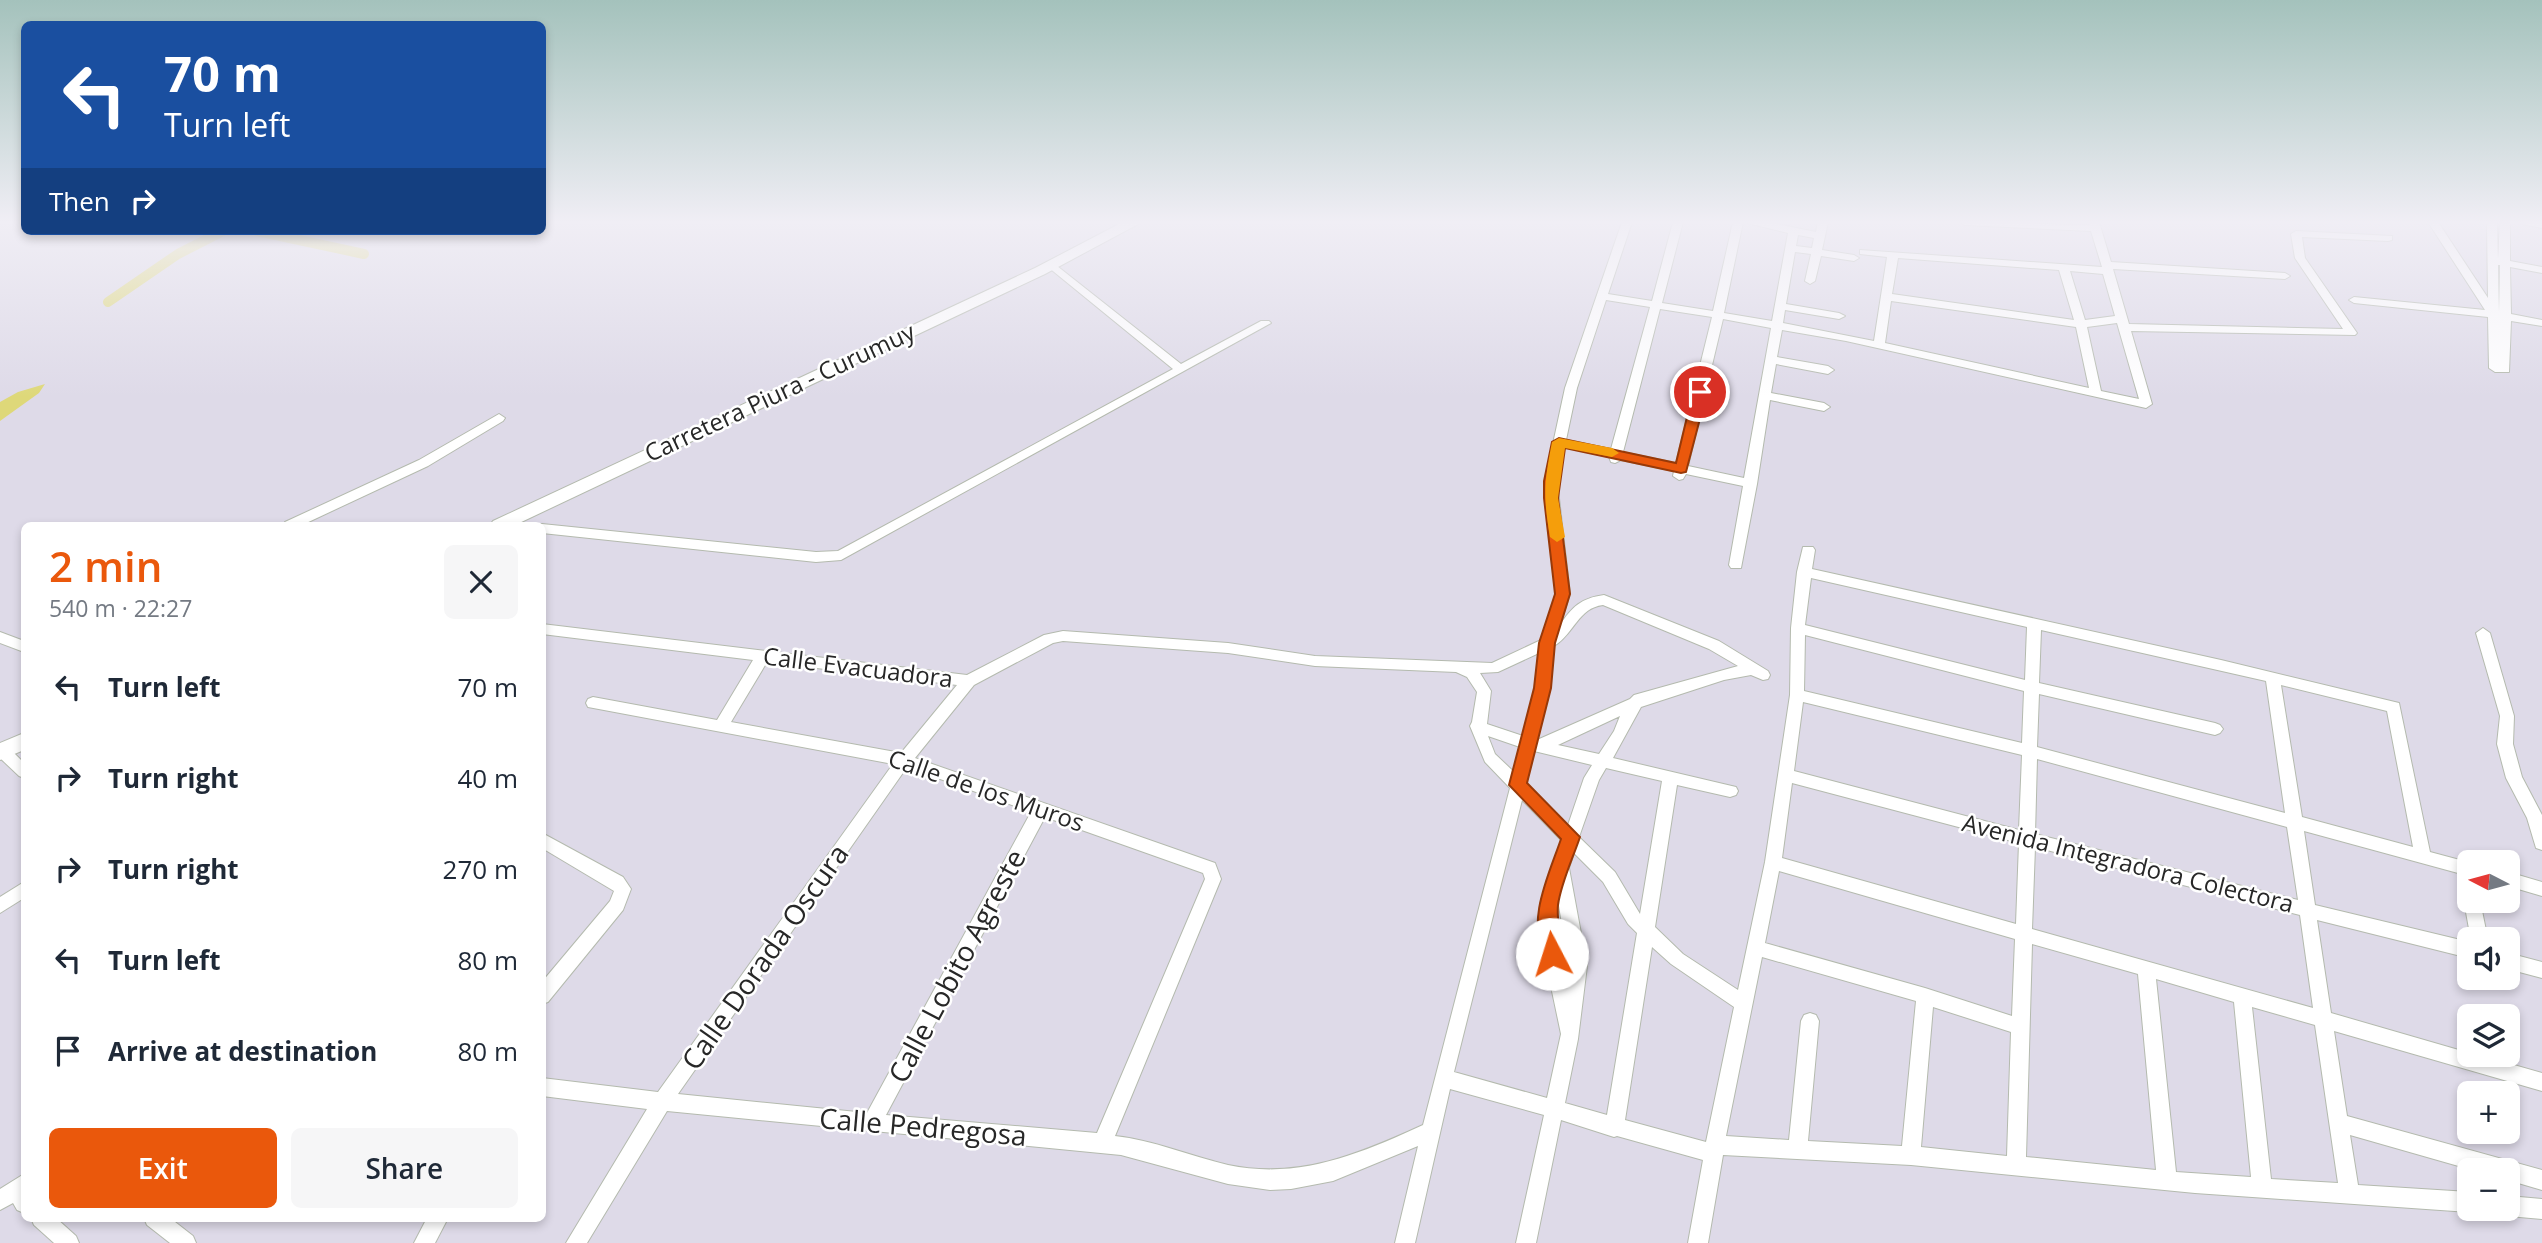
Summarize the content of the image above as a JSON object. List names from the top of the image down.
{
  "streets": {
    "main road": ["Carretera Piura - Curumuy"],
    "street": [
      "Calle Evacuadora",
      "Calle de los Muros",
      "Avenida Integradora Colectora",
      "Calle Dorada Oscura",
      "Calle Lobito Agreste",
      "Calle Pedregosa"
    ]
  },
  "crossings": [
    ["Calle Evacuadora", "Calle Dorada Oscura"],
    ["Calle de los Muros", "Calle Dorada Oscura"],
    ["Calle de los Muros", "Calle Lobito Agreste"],
    ["Calle de los Muros", "Calle Pedregosa"],
    ["Calle Dorada Oscura", "Calle Pedregosa"],
    ["Calle Lobito Agreste", "Calle Pedregosa"]
  ],
  "north": "left",
  "page": {
    "turn": ["70 m", "Turn left"],
    "then": "Then",
    "heading": ["2 min", "540 m · 22:27"],
    "list": [
      {
        "name": "Turn left",
        "value": "70 m"
      },
      {
        "name": "Turn right",
        "value": "40 m"
      },
      {
        "name": "Turn right",
        "value": "270 m"
      },
      {
        "name": "Turn left",
        "value": "80 m"
      },
      {
        "name": "Arrive at destination",
        "value": "80 m"
      }
    ],
    "map_buttons": ["+", "−"],
    "buttons": ["Exit", "Share"]
  }
}
